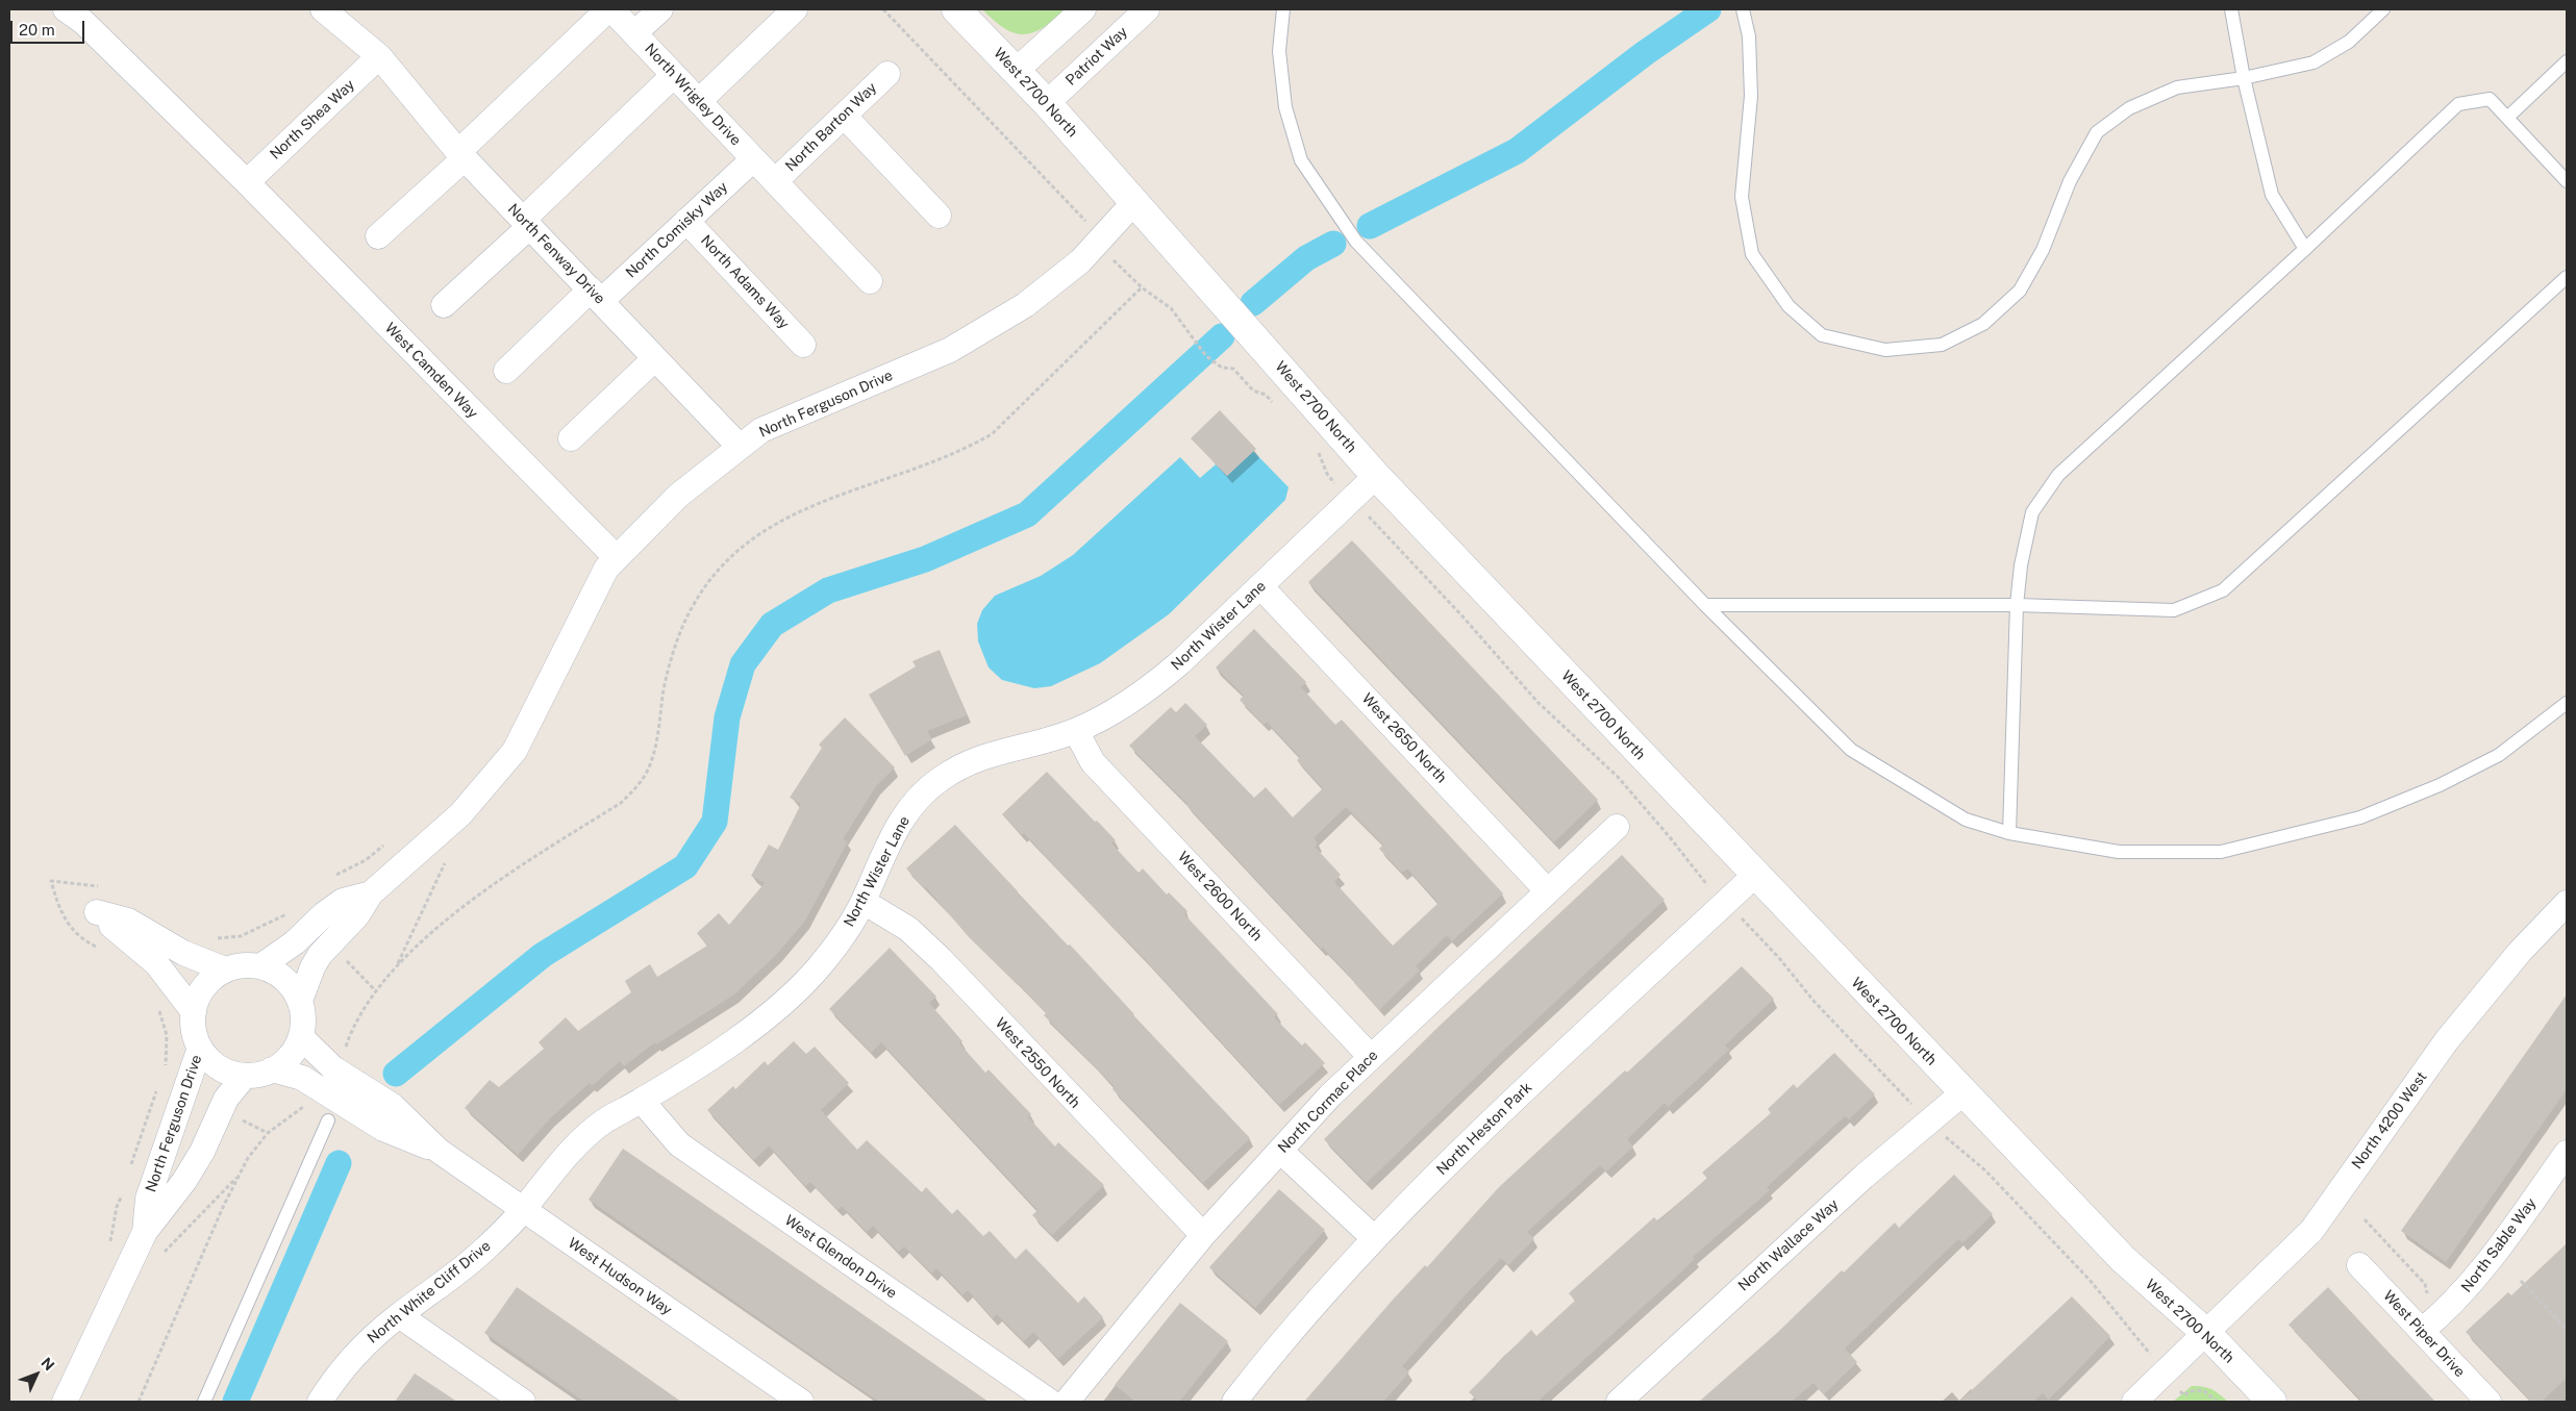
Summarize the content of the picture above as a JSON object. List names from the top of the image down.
{
  "streets": {
    "street": [
      "Patriot Way",
      "West 2700 North",
      "North Wrigley Drive",
      "North Shea Way",
      "North Barton Way",
      "North Comisky Way",
      "North Fenway Drive",
      "North Adams Way",
      "West Camden Way",
      "North Ferguson Drive",
      "North Wister Lane",
      "West 2650 North",
      "West 2600 North",
      "West 2550 North",
      "North Cormac Place",
      "North 4200 West",
      "North Heston Park",
      "North Wallace Way",
      "North Sable Way",
      "West Glendon Drive",
      "West Hudson Way",
      "North White Cliff Drive",
      "West Piper Drive"
    ]
  },
  "crossings": [
    ["Patriot Way", "West 2700 North"],
    ["West 2700 North", "North Ferguson Drive"],
    ["West 2700 North", "North Wister Lane"],
    ["West 2700 North", "North 4200 West"],
    ["West 2700 North", "North Heston Park"],
    ["West 2700 North", "North Wallace Way"],
    ["North Wrigley Drive", "North Barton Way"],
    ["North Wrigley Drive", "North Comisky Way"],
    ["North Shea Way", "North Fenway Drive"],
    ["North Shea Way", "West Camden Way"],
    ["North Comisky Way", "North Fenway Drive"],
    ["North Comisky Way", "North Adams Way"],
    ["North Fenway Drive", "North Ferguson Drive"],
    ["West Camden Way", "North Ferguson Drive"],
    ["North Ferguson Drive", "West Hudson Way"],
    ["North Wister Lane", "West 2650 North"],
    ["North Wister Lane", "West 2600 North"],
    ["North Wister Lane", "West 2550 North"],
    ["North Wister Lane", "West Glendon Drive"],
    ["North Wister Lane", "West Hudson Way"],
    ["North Wister Lane", "North White Cliff Drive"],
    ["West 2650 North", "North Cormac Place"],
    ["West 2600 North", "North Cormac Place"],
    ["West 2550 North", "North Cormac Place"],
    ["North Sable Way", "West Piper Drive"],
    ["West Hudson Way", "North White Cliff Drive"]
  ],
  "scale_bar": "20 m",
  "north": "top right"
}
